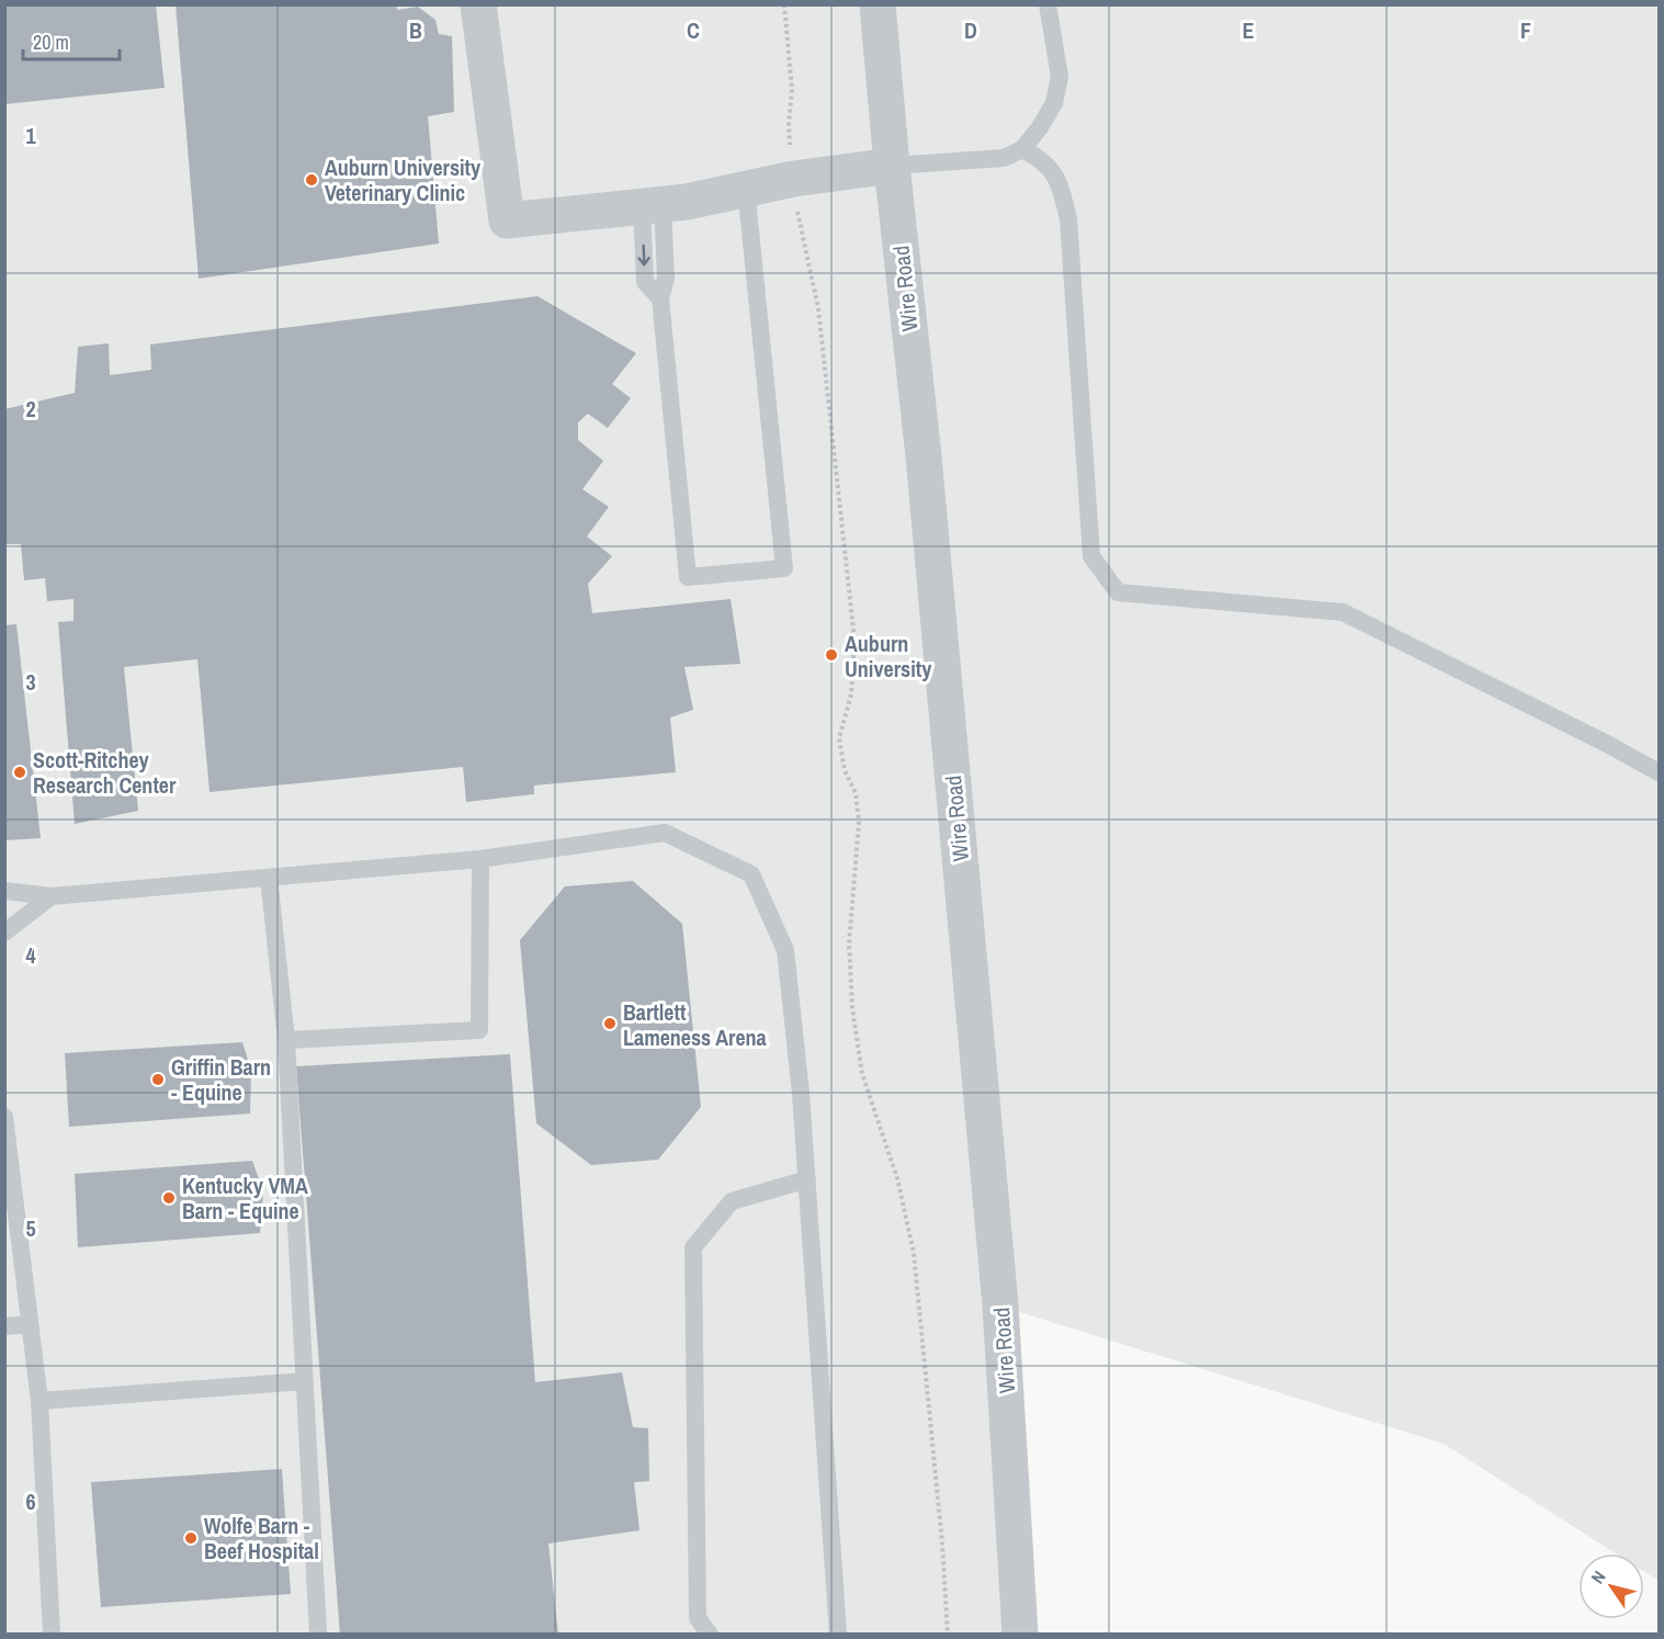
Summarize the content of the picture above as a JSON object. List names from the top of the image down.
{
  "streets": {
    "street": ["Wire Road"]
  },
  "places": [
    "Auburn University Veterinary Clinic",
    "Auburn University",
    "Scott-Ritchey Research Center",
    "Bartlett Lameness Arena",
    "Griffin Barn - Equine",
    "Kentucky VMA Barn - Equine",
    "Wolfe Barn - Beef Hospital"
  ],
  "scale_bar": "20 m",
  "north": "top left",
  "grid": {
    "columns": [
      "B",
      "C",
      "D",
      "E",
      "F"
    ],
    "rows": [
      "1",
      "2",
      "3",
      "4",
      "5",
      "6"
    ]
  }
}
